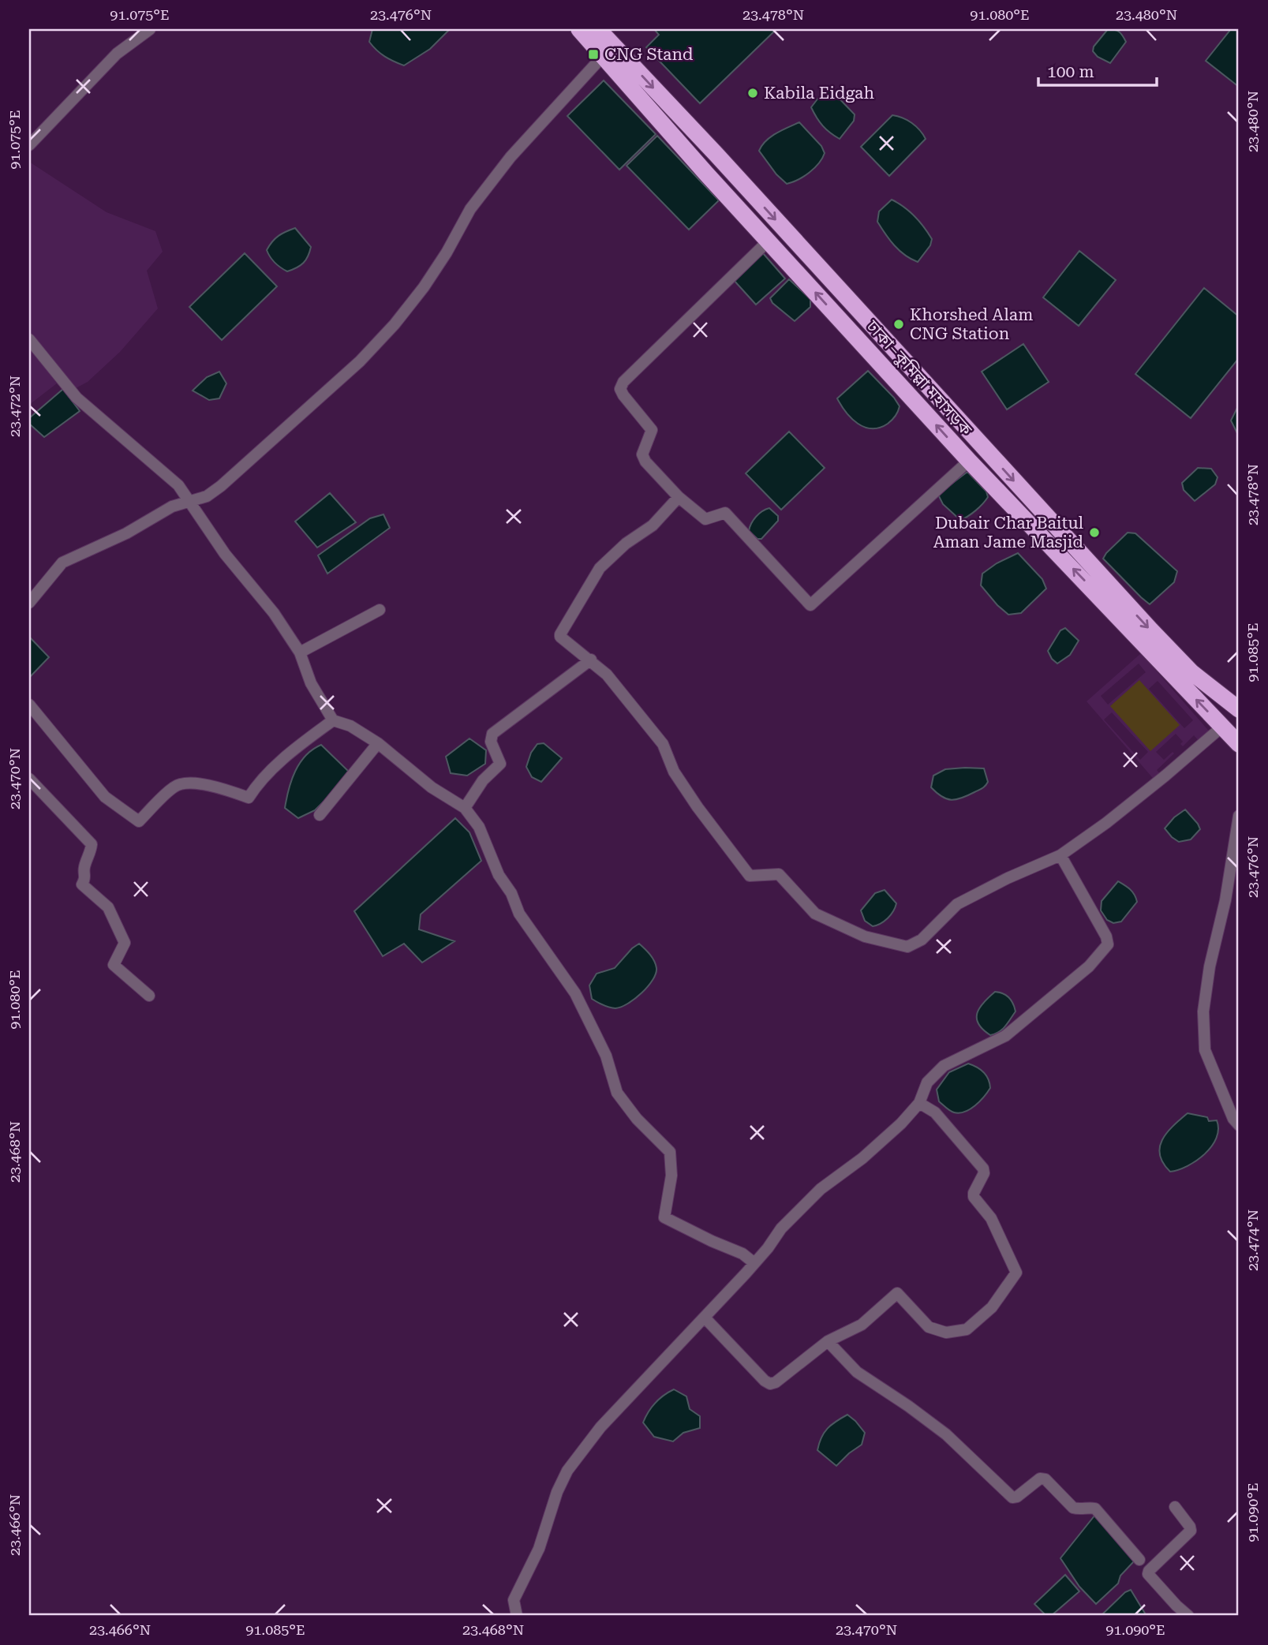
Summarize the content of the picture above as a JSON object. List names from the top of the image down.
{
  "streets": {
    "highway": ["ঢাকা–কুমিল্লা মহাসড়ক"]
  },
  "places": {
    "transit": ["CNG Stand"],
    "other": ["Kabila Eidgah", "Khorshed Alam CNG Station", "Dubair Char Baitul Aman Jame Masjid"]
  },
  "scale_bar": "100 m",
  "coordinates": [
    "91.075°E",
    "23.476°N",
    "23.478°N",
    "91.080°E",
    "23.480°N",
    "23.472°N",
    "91.085°E",
    "23.470°N",
    "23.468°N",
    "23.474°N",
    "91.090°E",
    "23.466°N"
  ]
}
